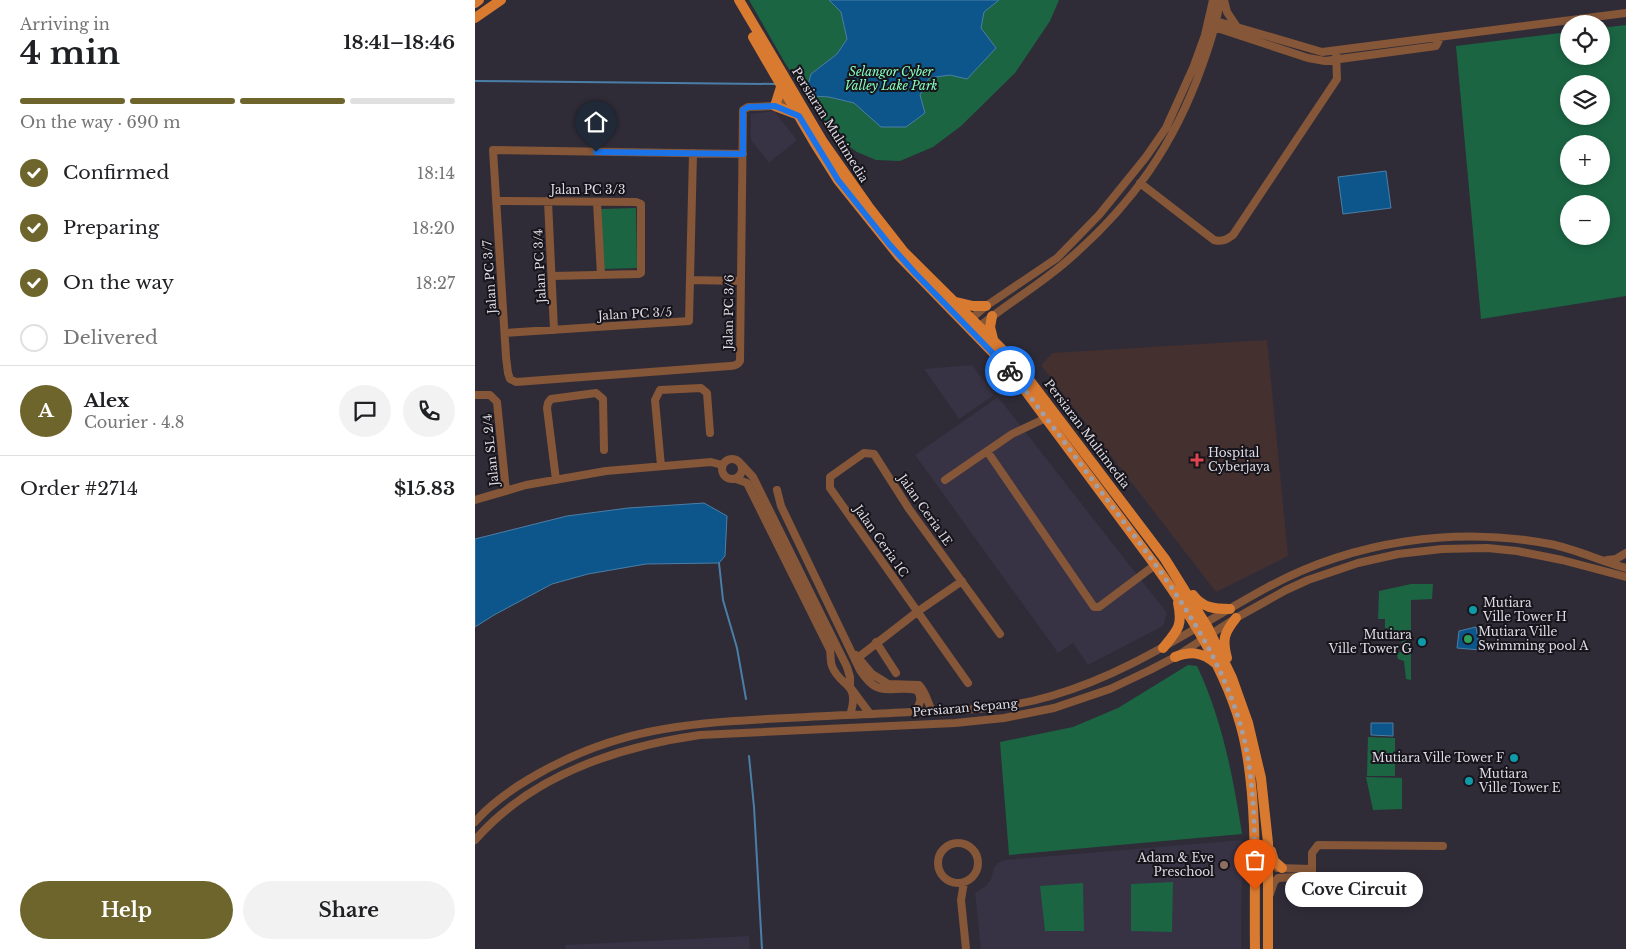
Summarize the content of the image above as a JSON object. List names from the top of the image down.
{
  "streets": {
    "main road": ["Persiaran Multimedia"],
    "street": [
      "Jalan PC 3/3",
      "Jalan PC 3/4",
      "Jalan PC 3/7",
      "Jalan PC 3/6",
      "Jalan PC 3/5",
      "Jalan SL 2/4",
      "Jalan Ceria 1E",
      "Jalan Ceria 1C",
      "Persiaran Sepang"
    ]
  },
  "crossings": [
    ["Persiaran Multimedia", "Jalan PC 3/6"],
    ["Persiaran Multimedia", "Persiaran Sepang"],
    ["Jalan PC 3/3", "Jalan PC 3/4"],
    ["Jalan PC 3/3", "Jalan PC 3/7"],
    ["Jalan PC 3/4", "Jalan PC 3/5"],
    ["Jalan PC 3/7", "Jalan PC 3/6"],
    ["Jalan PC 3/7", "Jalan PC 3/5"],
    ["Jalan Ceria 1E", "Jalan Ceria 1C"]
  ],
  "parks": ["Selangor Cyber Valley Lake Park"],
  "places": {
    "health": ["Hospital Cyberjaya"],
    "other": [
      "Mutiara Ville Tower H",
      "Mutiara Ville Swimming pool A",
      "Mutiara Ville Tower G",
      "Mutiara Ville Tower F",
      "Mutiara Ville Tower E",
      "Adam & Eve Preschool",
      "Cove Circuit"
    ]
  },
  "page": {
    "heading": ["4 min", "Arriving in", "18:41–18:46"],
    "panel": [
      "Alex",
      "Courier · 4.8",
      "Order #2714",
      "$15.83"
    ],
    "map_buttons": ["+", "−"],
    "bar": "On the way · 690 m",
    "list": [
      ["Confirmed", "18:14"],
      ["Preparing", "18:20"],
      ["On the way", "18:27"],
      "Delivered"
    ],
    "round": "A",
    "buttons": ["Help", "Share"],
    "bubble": "Cove Circuit"
  }
}
